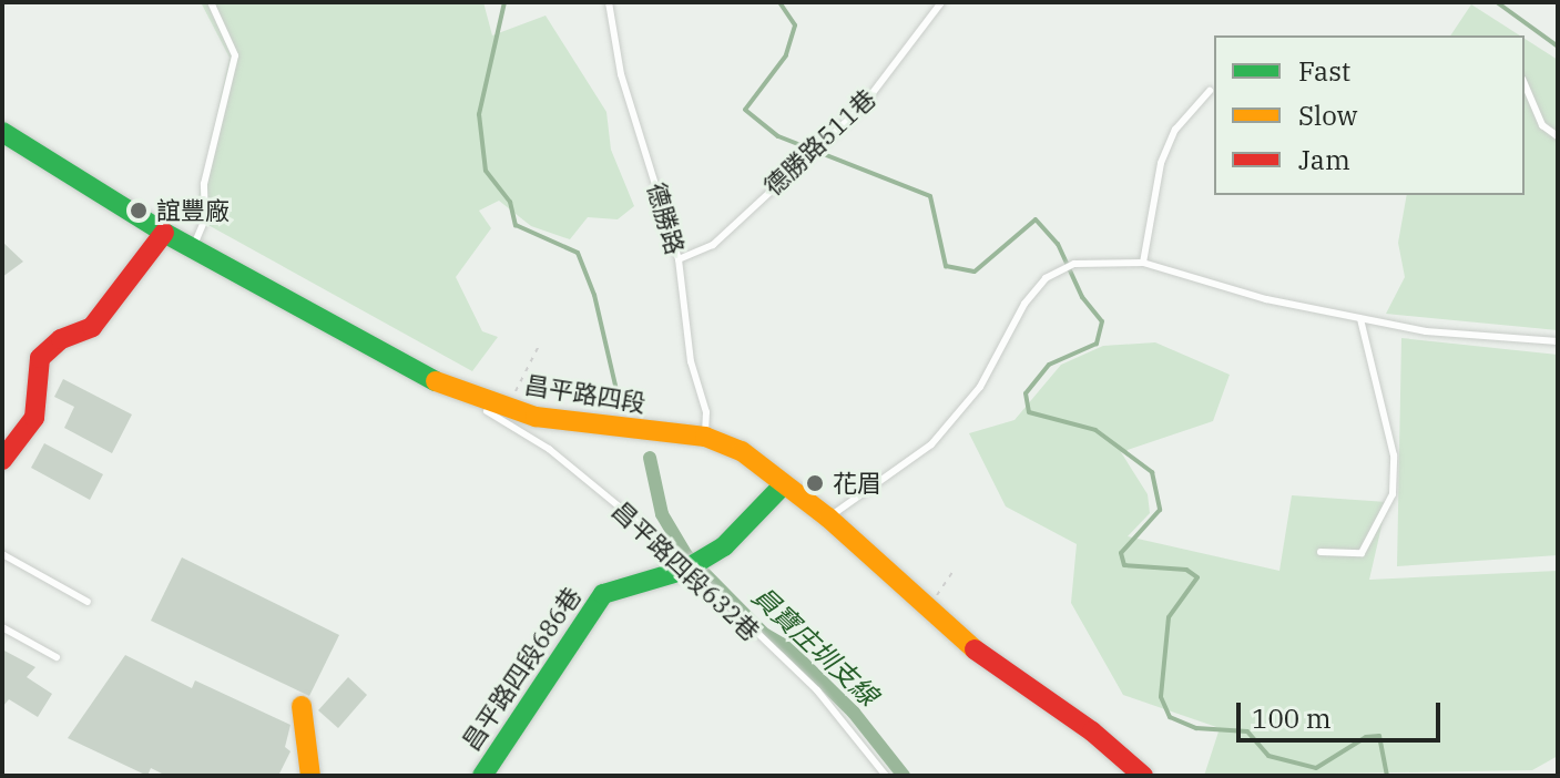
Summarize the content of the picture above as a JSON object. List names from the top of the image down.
{
  "streets": {
    "street": ["昌平路四段", "昌平路四段686巷"],
    "lane": ["德勝路511巷", "德勝路", "昌平路四段632巷"]
  },
  "crossings": [
    ["德勝路511巷", "德勝路"],
    ["德勝路", "昌平路四段"],
    ["昌平路四段", "昌平路四段632巷"],
    ["昌平路四段", "昌平路四段686巷"],
    ["昌平路四段632巷", "昌平路四段686巷"]
  ],
  "water": ["員寶庄圳支線"],
  "places": ["誼豐廠", "花眉"],
  "legend": ["Fast", "Slow", "Jam"],
  "scale_bar": "100 m"
}
